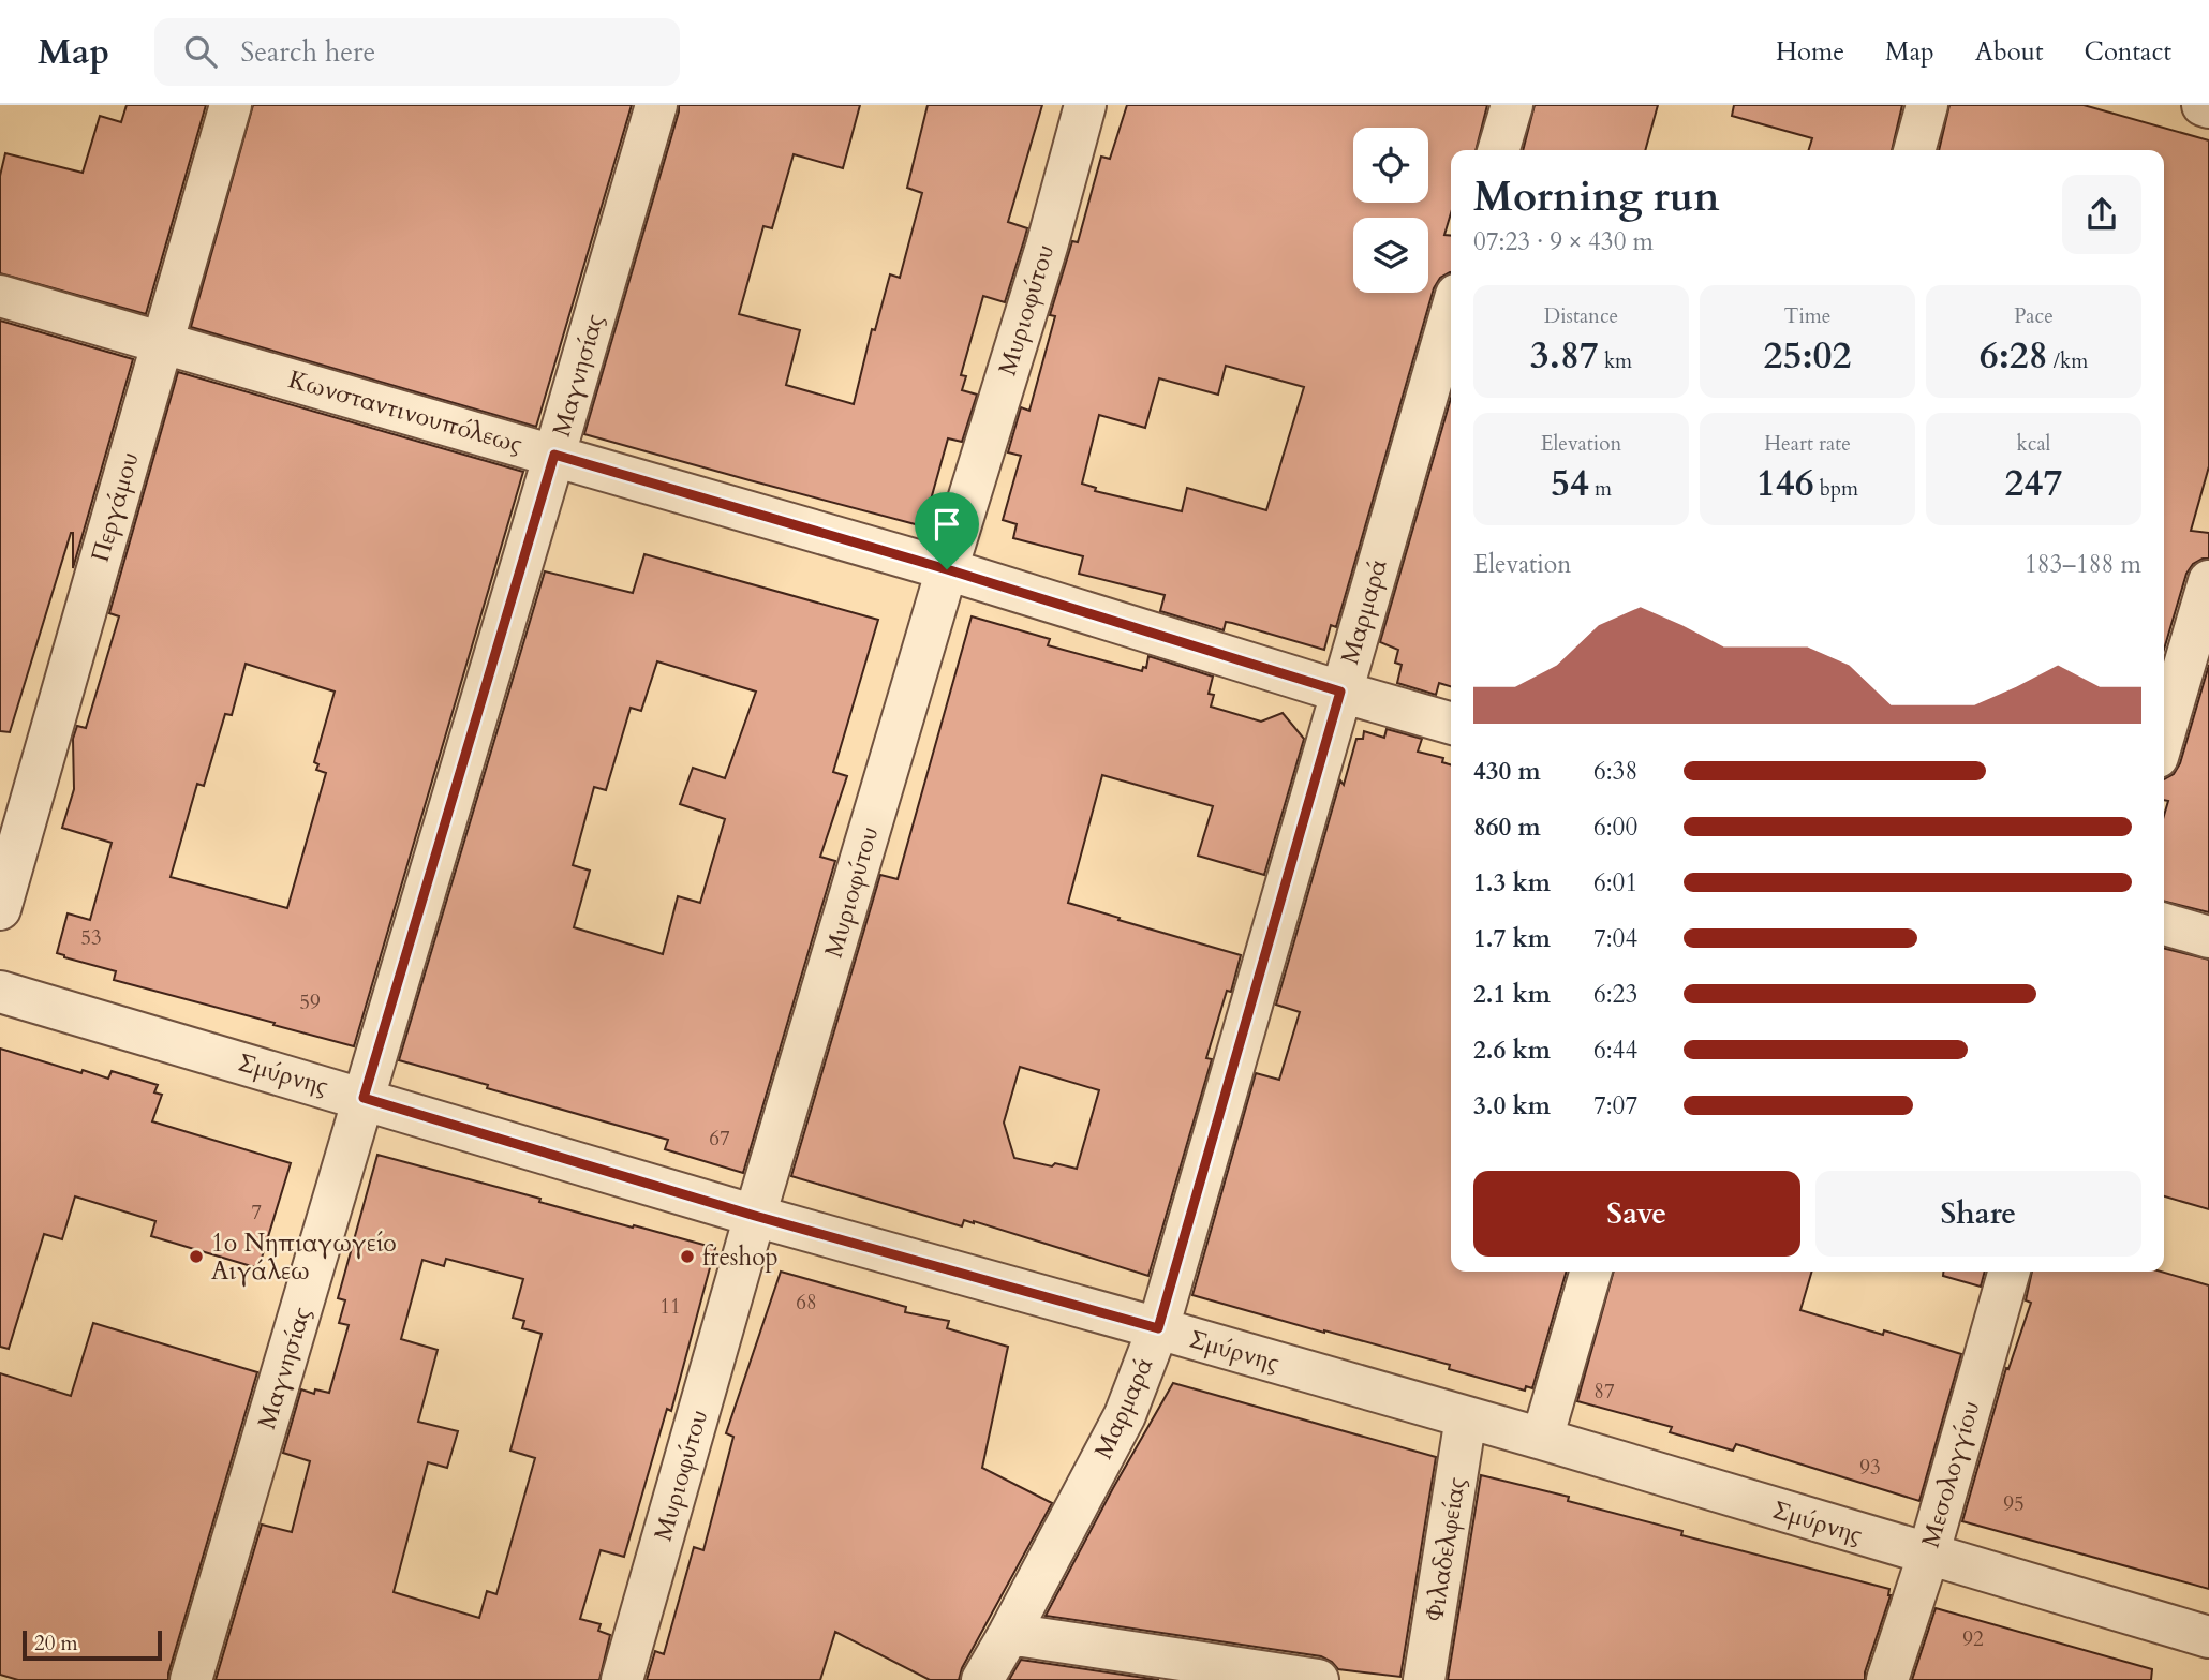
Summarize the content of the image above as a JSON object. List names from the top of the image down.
{
  "streets": {
    "street": [
      "Μυριοφύτου",
      "Μαγνησίας",
      "Κωνσταντινουπόλεως",
      "Περγάμου",
      "Μαρμαρά",
      "Σμύρνης",
      "Μεσολογγίου",
      "Φιλαδελφείας"
    ]
  },
  "crossings": [
    ["Μυριοφύτου", "Κωνσταντινουπόλεως"],
    ["Μυριοφύτου", "Σμύρνης"],
    ["Μαγνησίας", "Κωνσταντινουπόλεως"],
    ["Μαγνησίας", "Σμύρνης"],
    ["Κωνσταντινουπόλεως", "Περγάμου"],
    ["Κωνσταντινουπόλεως", "Μαρμαρά"],
    ["Μαρμαρά", "Σμύρνης"],
    ["Σμύρνης", "Μεσολογγίου"],
    ["Σμύρνης", "Φιλαδελφείας"]
  ],
  "places": ["1ο Νηπιαγωγείο Αιγάλεω", "freshop"],
  "house_numbers": [
    "53",
    "59",
    "67",
    "7",
    "68",
    "11",
    "87",
    "93",
    "95",
    "92"
  ],
  "scale_bar": "20 m",
  "page": {
    "header": "Map",
    "search": "Search here",
    "nav": [
      "Home",
      "Map",
      "About",
      "Contact"
    ],
    "heading": ["Morning run", "07:23 · 9 × 430 m"],
    "stats": [
      ["Distance", "3.87 km"],
      ["Time", "25:02"],
      ["Pace", "6:28 /km"],
      ["Elevation", "54 m"],
      ["Heart rate", "146 bpm"],
      ["kcal", "247"]
    ],
    "chart": ["Elevation", "183–188 m"],
    "list": [
      {
        "name": "430 m",
        "note": "6:38"
      },
      {
        "name": "860 m",
        "note": "6:00"
      },
      {
        "name": "1.3 km",
        "note": "6:01"
      },
      {
        "name": "1.7 km",
        "note": "7:04"
      },
      {
        "name": "2.1 km",
        "note": "6:23"
      },
      {
        "name": "2.6 km",
        "note": "6:44"
      },
      {
        "name": "3.0 km",
        "note": "7:07"
      }
    ],
    "buttons": ["Save", "Share"],
    "scale": "20 m"
  }
}
